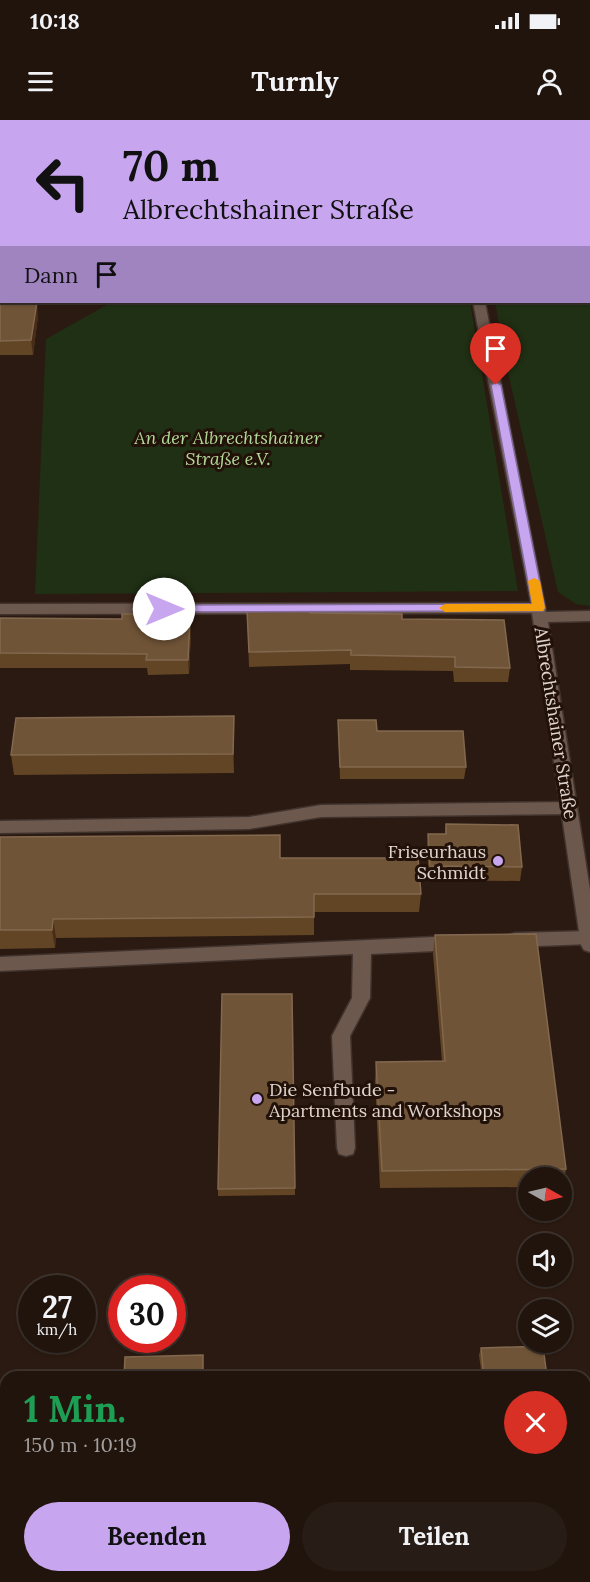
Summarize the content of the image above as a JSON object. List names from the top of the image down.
{
  "streets": {
    "street": ["Albrechtshainer Straße"]
  },
  "parks": ["An der Albrechtshainer Straße e.V."],
  "places": ["Friseurhaus Schmidt", "Die Senfbude - Apartments and Workshops"],
  "north": "right",
  "page": {
    "status": "10:18",
    "header": "Turnly",
    "turn": ["70 m", "Albrechtshainer Straße"],
    "then": "Dann",
    "speed": "27 km/h",
    "limit": "30",
    "heading": ["1 Min.", "150 m · 10:19"],
    "buttons": ["Beenden", "Teilen"]
  }
}
